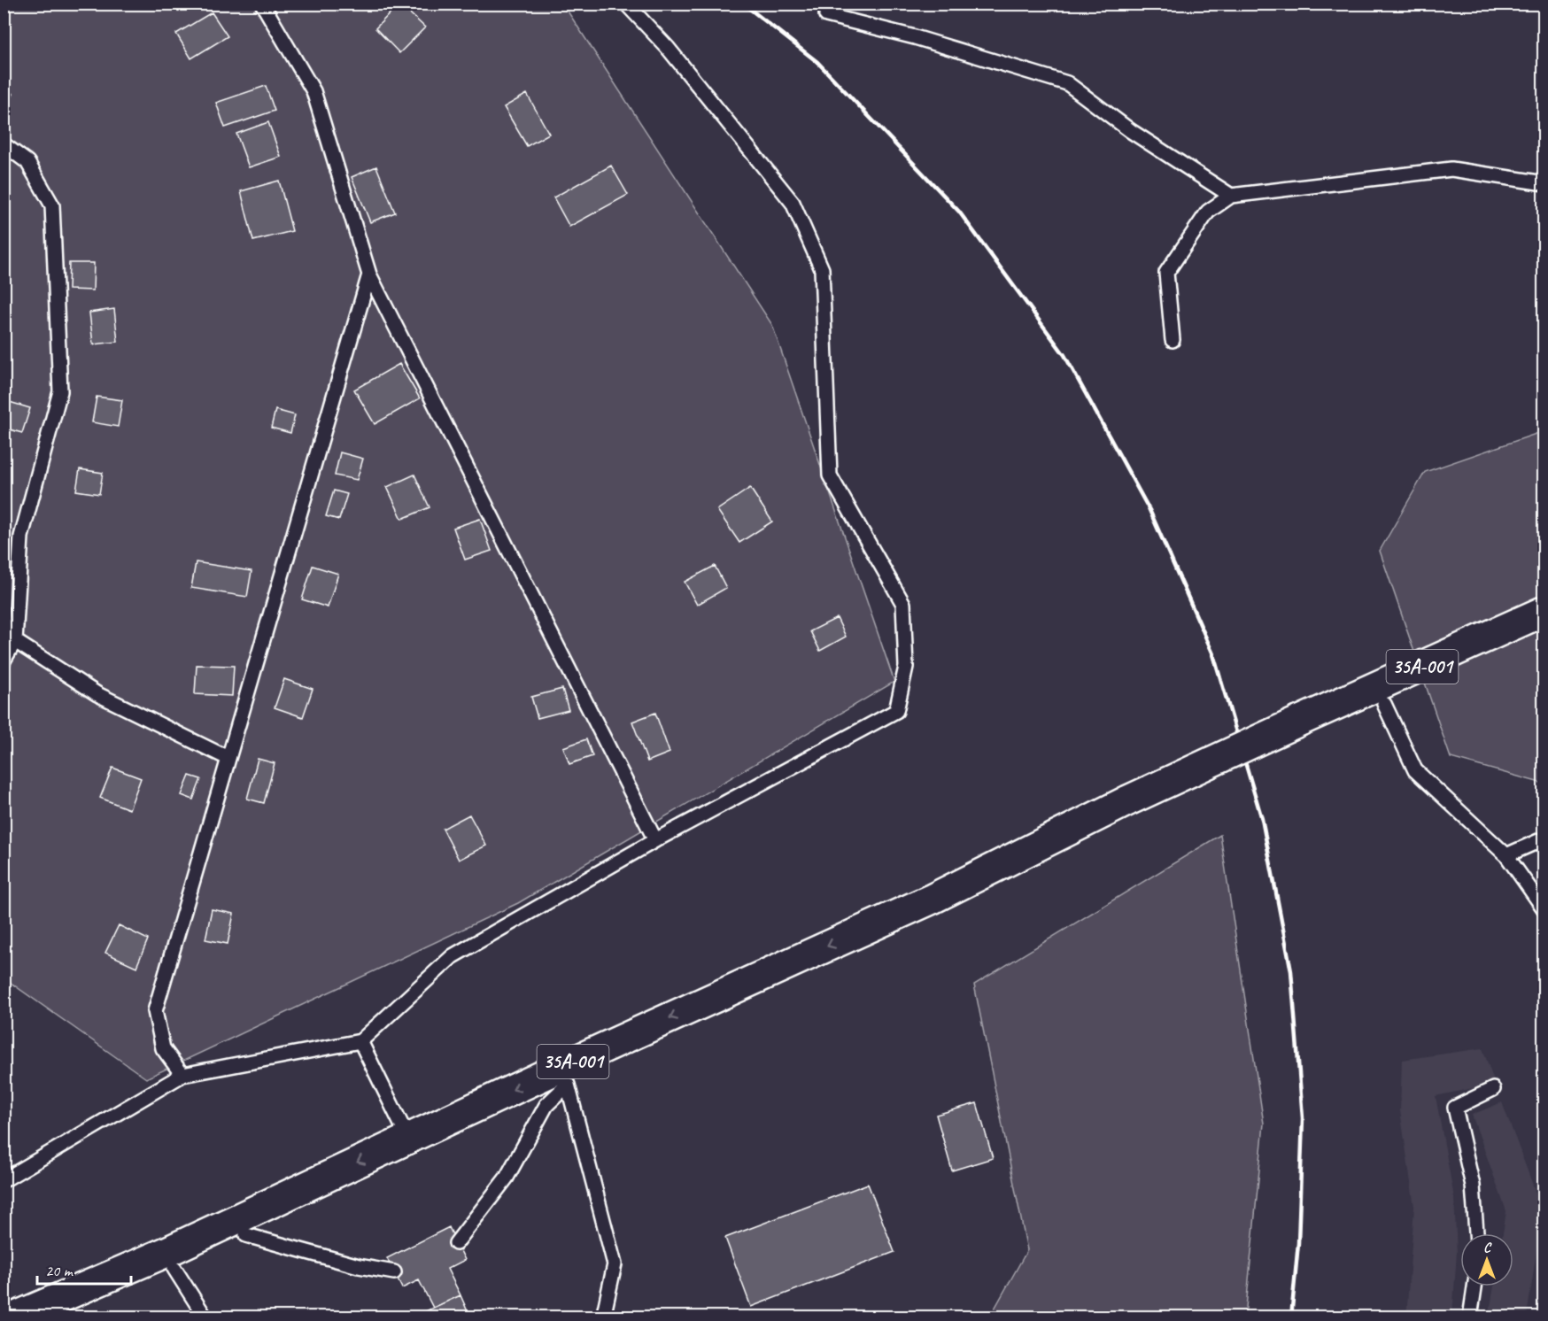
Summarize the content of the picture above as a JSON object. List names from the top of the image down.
{
  "streets": {
    "main road": ["35А-001"]
  },
  "scale_bar": "20 m",
  "north": "top"
}
